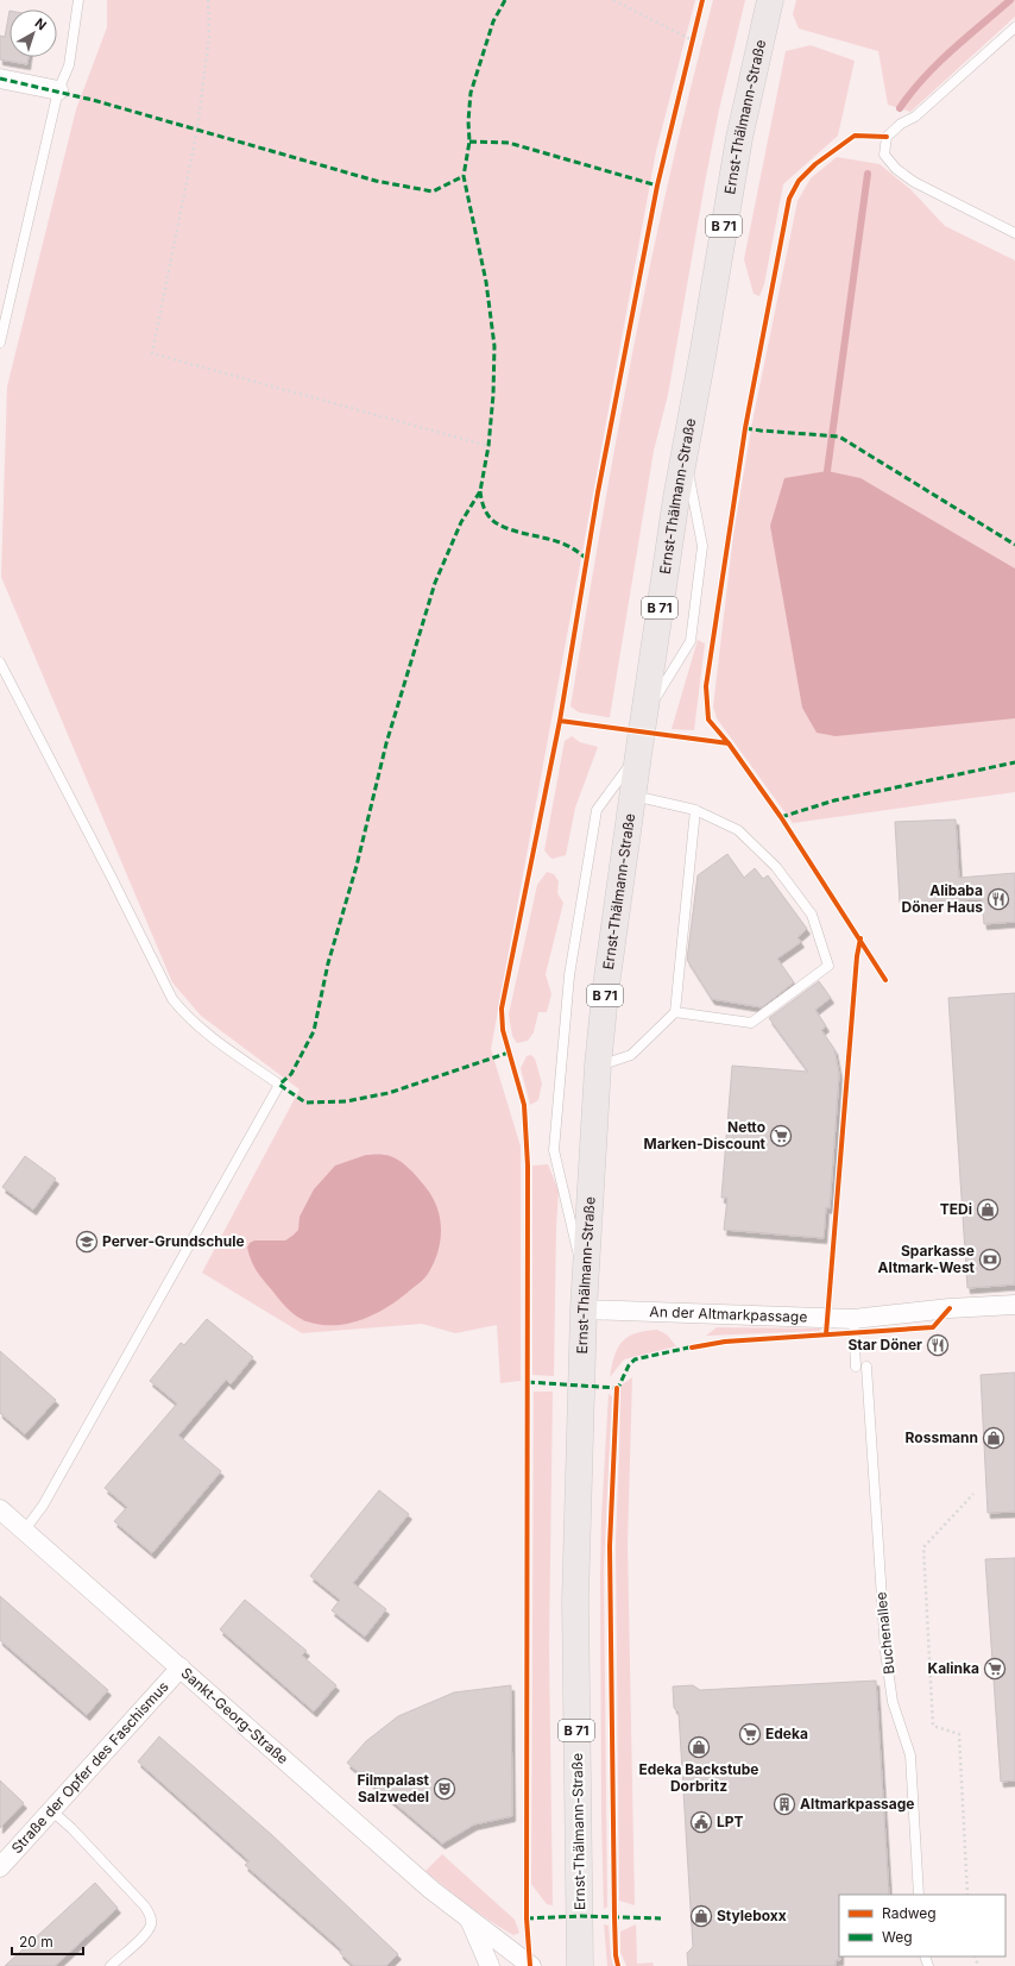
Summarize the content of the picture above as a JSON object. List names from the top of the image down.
{
  "streets": {
    "main road": ["Ernst-Thälmann-Straße", "B 71"],
    "street": ["An der Altmarkpassage", "Sankt-Georg-Straße", "Straße der Opfer des Faschismus"],
    "lane": ["Buchenallee"]
  },
  "crossings": [
    ["Ernst-Thälmann-Straße", "An der Altmarkpassage"],
    ["Sankt-Georg-Straße", "Straße der Opfer des Faschismus"]
  ],
  "places": {
    "restaurant": ["Alibaba Döner Haus", "Star Döner"],
    "supermarket": ["Netto Marken-Discount", "Kalinka", "Edeka"],
    "shop": [
      "TEDi",
      "Rossmann",
      "Edeka Backstube Dorbritz",
      "Styleboxx"
    ],
    "school or university": ["Perver-Grundschule"],
    "bank": ["Sparkasse Altmark-West"],
    "theatre": ["Filmpalast Salzwedel"],
    "building": ["Altmarkpassage"],
    "public building": ["LPT"]
  },
  "legend": ["Radweg", "Weg"],
  "scale_bar": "20 m",
  "north": "top right"
}
